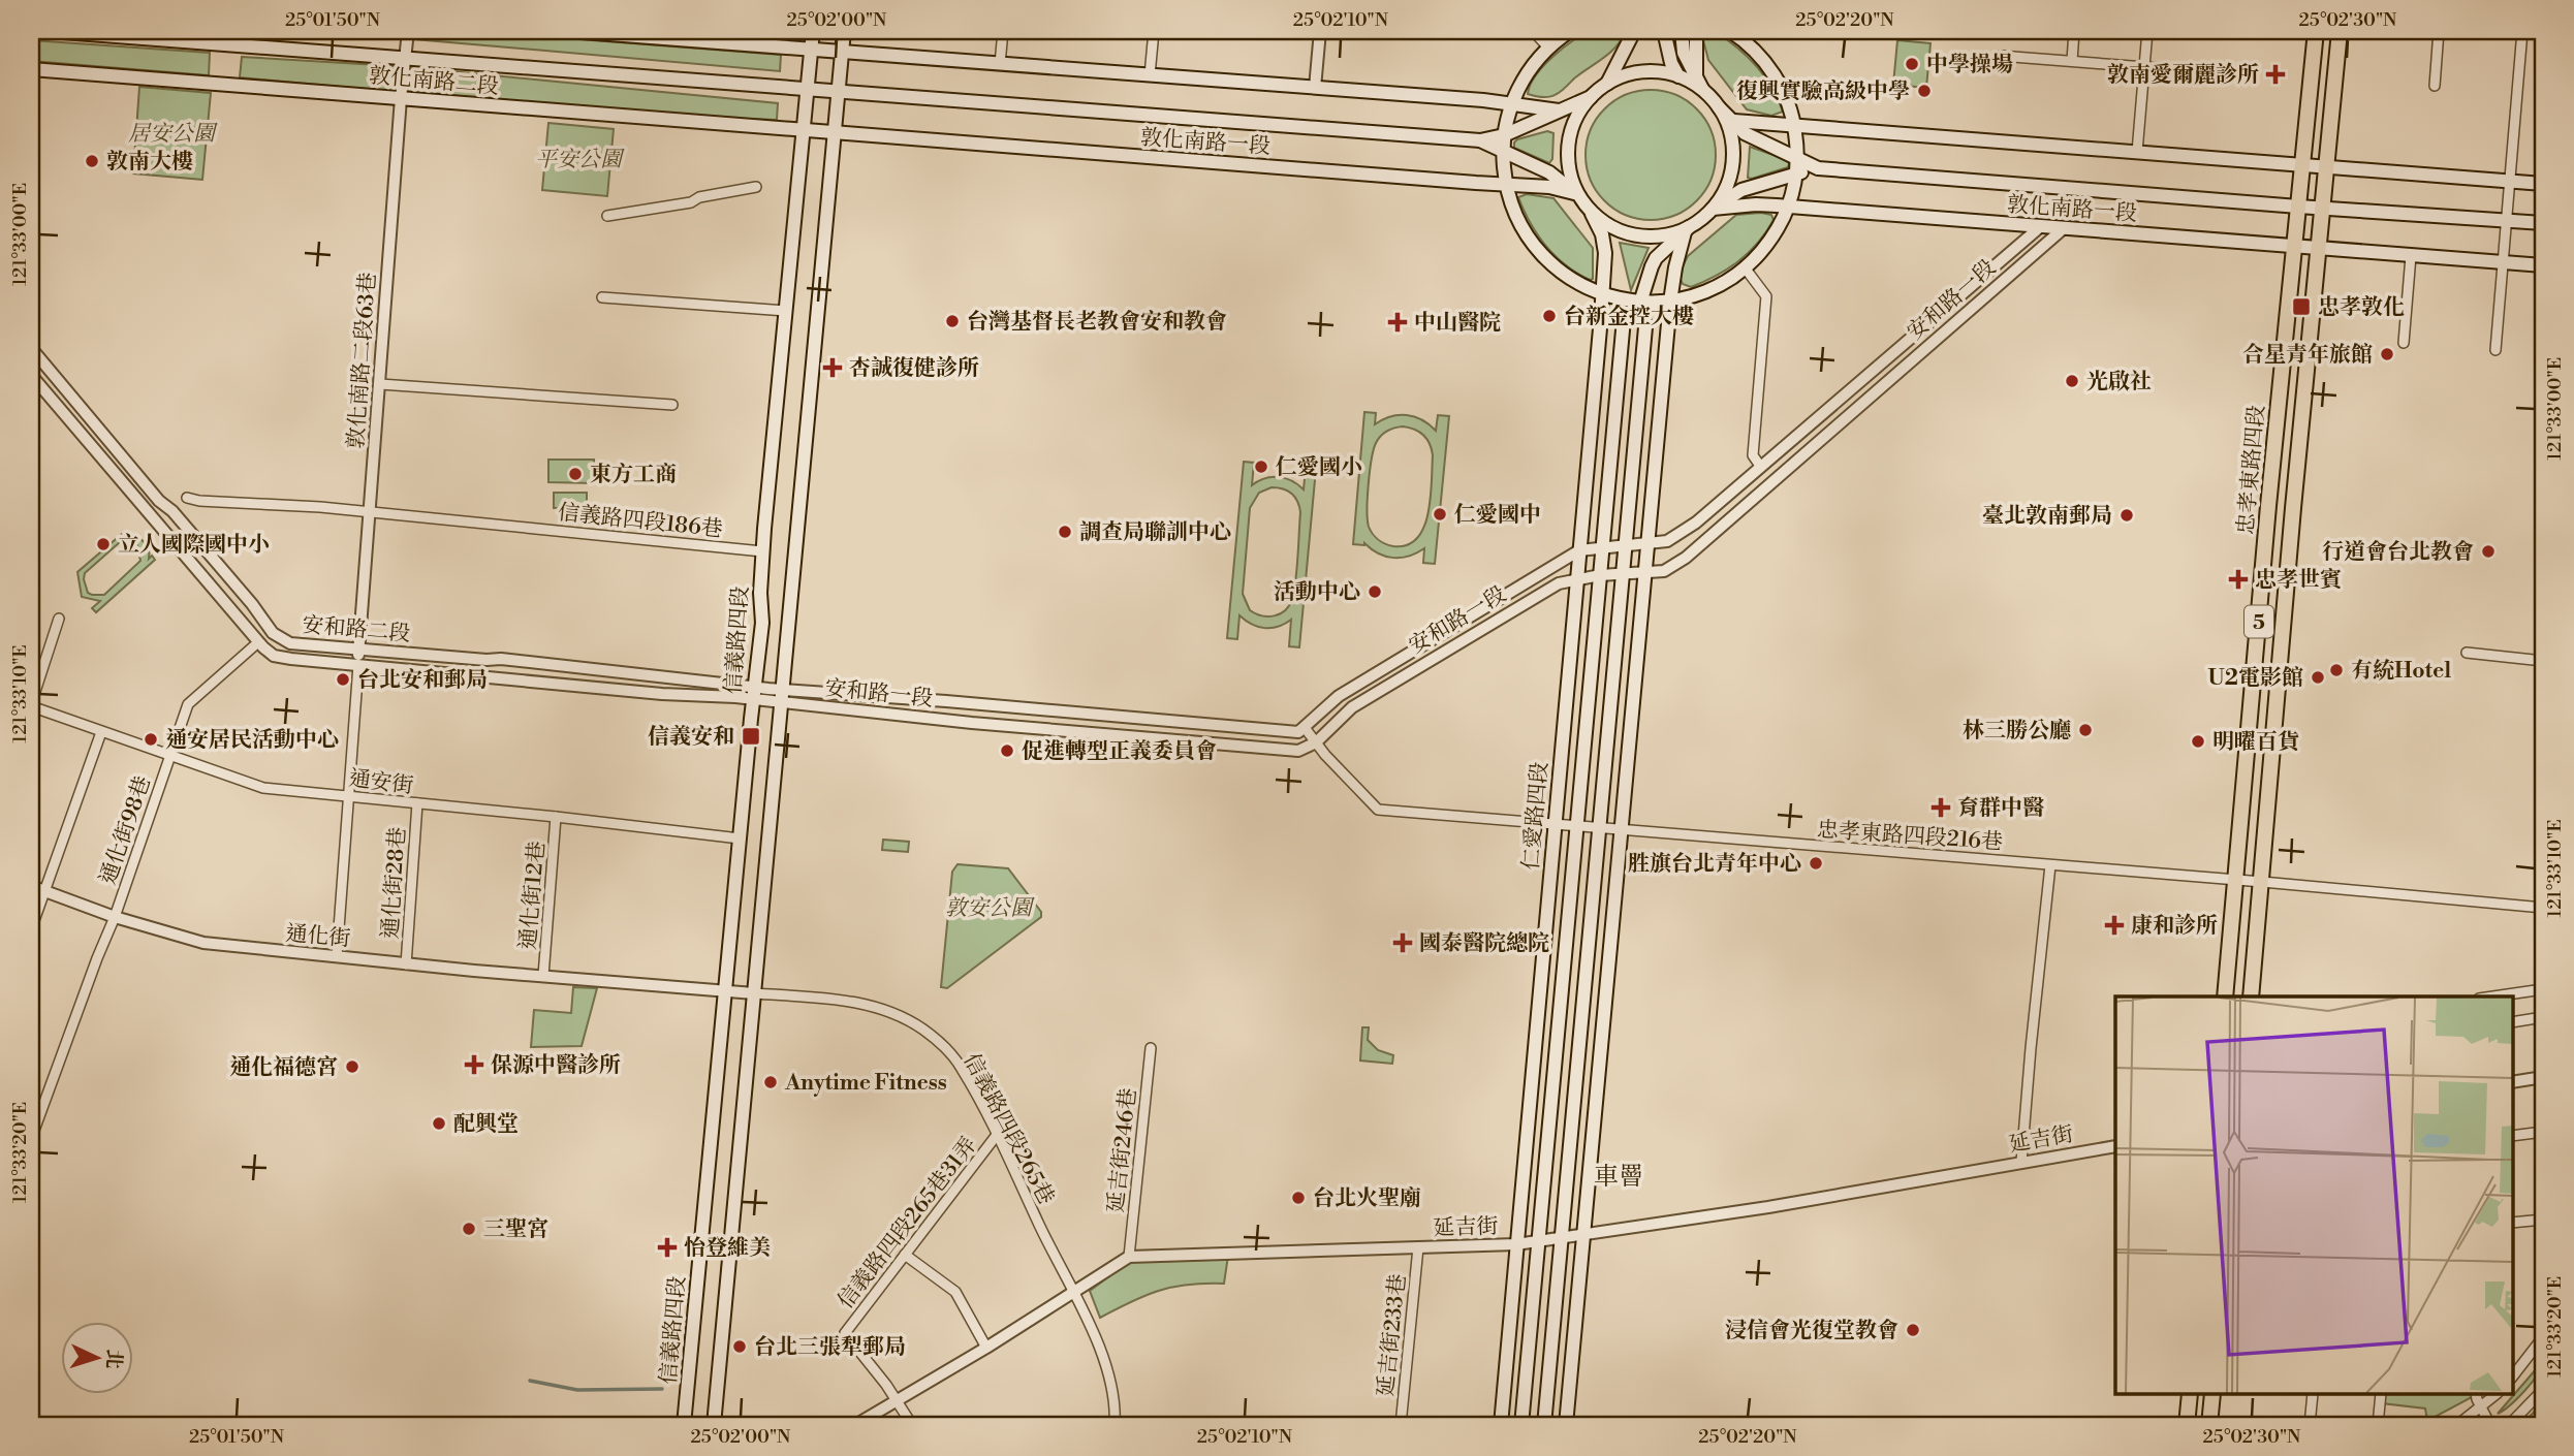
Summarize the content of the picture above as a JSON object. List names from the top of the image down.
{
  "streets": {
    "main road": [
      "敦化南路二段",
      "敦化南路一段",
      "忠孝東路四段",
      "5",
      "信義路四段",
      "仁愛路四段"
    ],
    "street": [
      "安和路一段",
      "敦化南路二段63巷",
      "信義路四段186巷",
      "安和路二段",
      "通安街",
      "通化街98巷",
      "忠孝東路四段216巷",
      "通化街28巷",
      "通化街12巷",
      "通化街",
      "信義路四段265巷",
      "延吉街",
      "延吉街246巷",
      "信義路四段265巷31弄",
      "延吉街233巷"
    ]
  },
  "crossings": [
    ["敦化南路二段", "敦化南路一段"],
    ["敦化南路二段", "敦化南路二段63巷"],
    ["敦化南路二段", "信義路四段"],
    ["敦化南路一段", "安和路一段"],
    ["敦化南路一段", "忠孝東路四段"],
    ["敦化南路一段", "5"],
    ["敦化南路一段", "信義路四段"],
    ["敦化南路一段", "仁愛路四段"],
    ["安和路一段", "安和路二段"],
    ["安和路一段", "信義路四段"],
    ["安和路一段", "仁愛路四段"],
    ["安和路一段", "忠孝東路四段216巷"],
    ["敦化南路二段63巷", "信義路四段186巷"],
    ["敦化南路二段63巷", "安和路二段"],
    ["忠孝東路四段", "忠孝東路四段216巷"],
    ["信義路四段186巷", "信義路四段"],
    ["5", "忠孝東路四段216巷"],
    ["安和路二段", "信義路四段"],
    ["安和路二段", "通化街98巷"],
    ["信義路四段", "通安街"],
    ["信義路四段", "通化街"],
    ["通安街", "通化街98巷"],
    ["通安街", "通化街28巷"],
    ["通安街", "通化街12巷"],
    ["仁愛路四段", "忠孝東路四段216巷"],
    ["仁愛路四段", "延吉街"],
    ["通化街98巷", "通化街"],
    ["通化街28巷", "通化街"],
    ["通化街12巷", "通化街"],
    ["通化街", "信義路四段265巷"],
    ["信義路四段265巷", "信義路四段265巷31弄"],
    ["延吉街", "延吉街246巷"],
    ["延吉街", "延吉街233巷"]
  ],
  "districts": ["車罾"],
  "parks": ["居安公園", "平安公園", "敦安公園"],
  "places": {
    "other": [
      "中學操場",
      "復興實驗高級中學",
      "敦南大樓",
      "台新金控大樓",
      "台灣基督長老教會安和教會",
      "合星青年旅館",
      "光啟社",
      "仁愛國小",
      "東方工商",
      "仁愛國中",
      "臺北敦南郵局",
      "調查局聯訓中心",
      "立人國際國中小",
      "行道會台北教會",
      "活動中心",
      "有統Hotel",
      "U2電影館",
      "台北安和郵局",
      "林三勝公廳",
      "通安居民活動中心",
      "明曜百貨",
      "促進轉型正義委員會",
      "胜旗台北青年中心",
      "通化福德宮",
      "Anytime Fitness",
      "配興堂",
      "台北火聖廟",
      "三聖宮",
      "浸信會光復堂教會",
      "台北三張犁郵局"
    ],
    "health": [
      "敦南愛爾麗診所",
      "中山醫院",
      "杏誠復健診所",
      "忠孝世賓",
      "育群中醫",
      "康和診所",
      "國泰醫院總院",
      "保源中醫診所",
      "怡登維美"
    ],
    "transit": ["忠孝敦化", "信義安和"]
  },
  "north": "right",
  "coordinates": [
    "25°01'50\"N",
    "25°02'00\"N",
    "25°02'10\"N",
    "25°02'20\"N",
    "25°02'30\"N",
    "121°33'00\"E",
    "121°33'10\"E",
    "121°33'20\"E"
  ]
}
